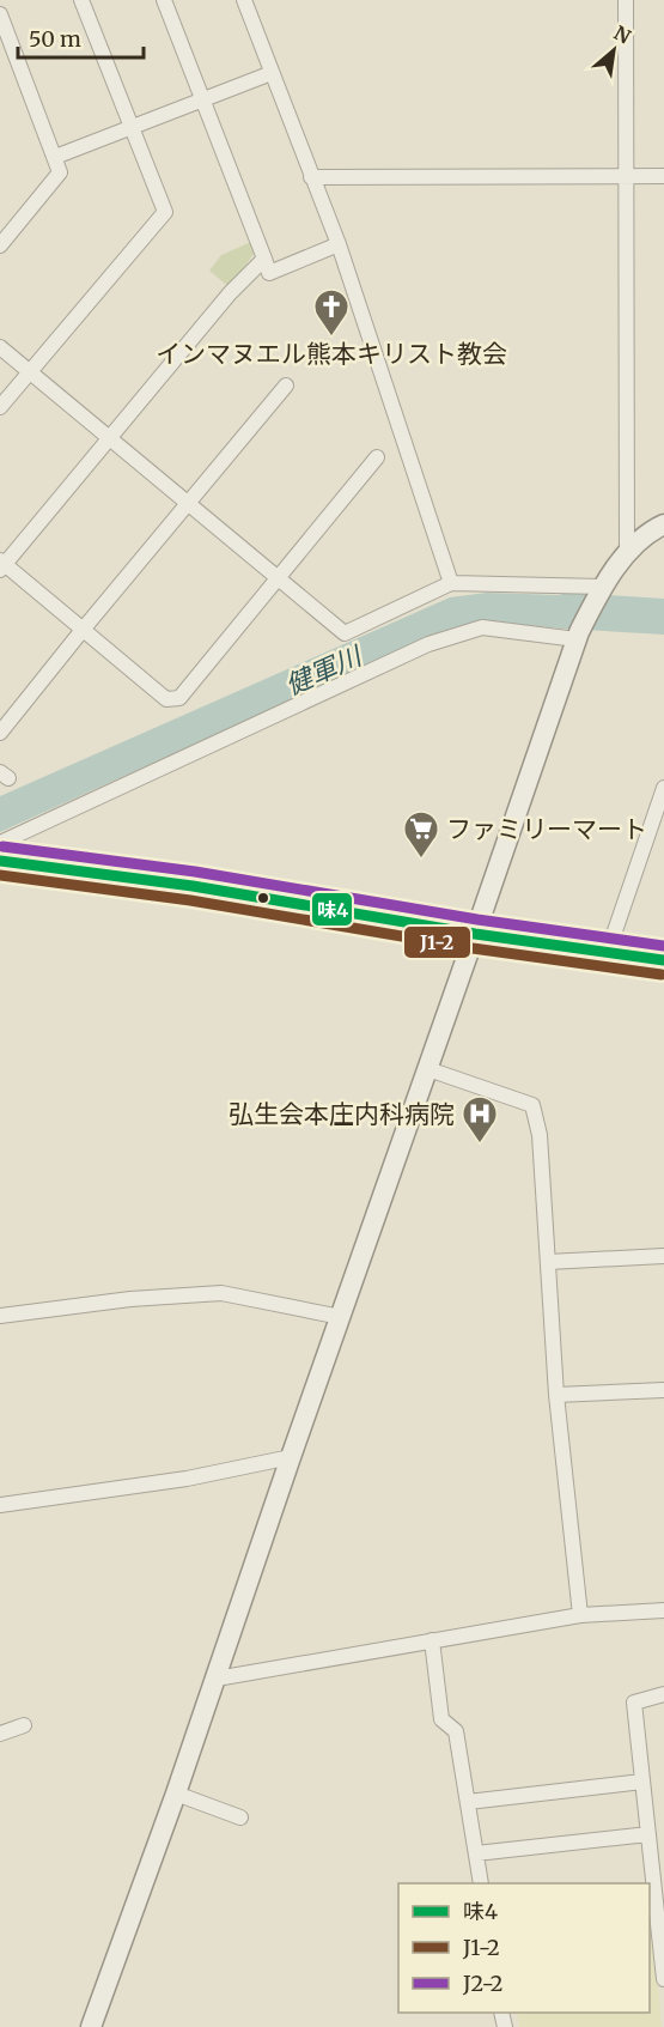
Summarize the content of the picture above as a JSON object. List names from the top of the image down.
{
  "water": ["健軍川"],
  "places": {
    "church": ["インマヌエル熊本キリスト教会"],
    "supermarket": ["ファミリーマート"],
    "hospital": ["弘生会本庄内科病院"]
  },
  "lines": ["transit line J2-2", "transit line 味4", "transit line J1-2"],
  "legend": ["味4", "J1-2", "J2-2"],
  "scale_bar": "50 m",
  "north": "top right"
}
